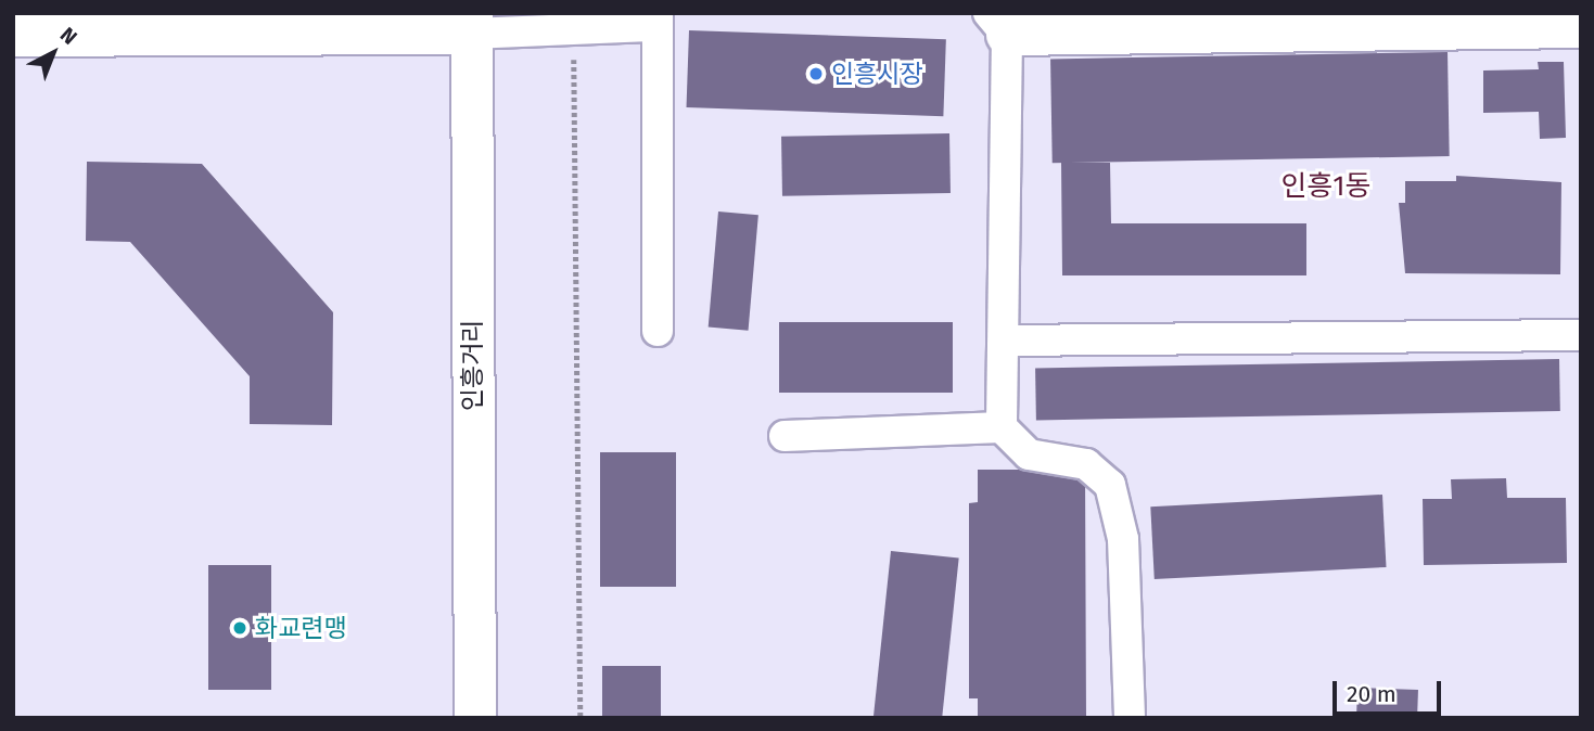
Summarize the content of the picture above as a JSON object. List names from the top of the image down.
{
  "streets": {
    "street": ["인흥거리"]
  },
  "districts": ["인흥1동"],
  "places": ["인흥시장", "화교련맹"],
  "scale_bar": "20 m",
  "north": "top right"
}
